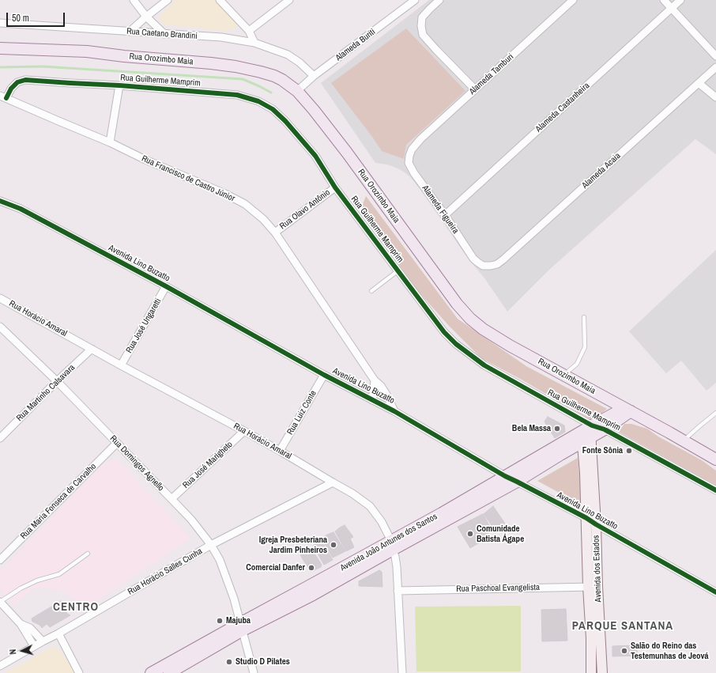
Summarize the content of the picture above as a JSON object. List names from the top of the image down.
{
  "streets": {
    "main road": ["Rua Orozimbo Maia", "Avenida João Antunes dos Santos", "Avenida dos Estados"],
    "street": [
      "Rua Caetano Brandini",
      "Alameda Buriti",
      "Alameda Tamburi",
      "Rua Guilherme Mamprim",
      "Alameda Castanheira",
      "Alameda Acaia",
      "Rua Francisco de Castro Júnior",
      "Rua Olavo Antônio",
      "Alameda Figueira",
      "Avenida Lino Buzatto",
      "Rua Horácio Amaral",
      "Rua José Ungaretti",
      "Rua Martinho Calsavara",
      "Rua Luiz Conte",
      "Rua Domingos Agnello",
      "Rua José Marigheto",
      "Rua Maria Fonseca de Carvalho",
      "Rua Horácio Salles Cunha",
      "Rua Paschoal Evangelista"
    ]
  },
  "crossings": [
    ["Rua Caetano Brandini", "Alameda Buriti"],
    ["Alameda Buriti", "Rua Orozimbo Maia"],
    ["Rua Orozimbo Maia", "Avenida João Antunes dos Santos"],
    ["Alameda Tamburi", "Alameda Figueira"],
    ["Rua Guilherme Mamprim", "Rua Francisco de Castro Júnior"],
    ["Rua Guilherme Mamprim", "Rua Olavo Antônio"],
    ["Rua Guilherme Mamprim", "Avenida João Antunes dos Santos"],
    ["Rua Guilherme Mamprim", "Avenida dos Estados"],
    ["Alameda Castanheira", "Alameda Figueira"],
    ["Alameda Acaia", "Alameda Figueira"],
    ["Rua Francisco de Castro Júnior", "Rua Olavo Antônio"],
    ["Rua Francisco de Castro Júnior", "Avenida Lino Buzatto"],
    ["Avenida Lino Buzatto", "Rua José Ungaretti"],
    ["Avenida Lino Buzatto", "Rua Luiz Conte"],
    ["Avenida Lino Buzatto", "Avenida João Antunes dos Santos"],
    ["Avenida Lino Buzatto", "Avenida dos Estados"],
    ["Rua Horácio Amaral", "Rua José Ungaretti"],
    ["Rua Horácio Amaral", "Rua Martinho Calsavara"],
    ["Rua Horácio Amaral", "Rua Luiz Conte"],
    ["Rua Horácio Amaral", "Rua José Marigheto"],
    ["Rua Horácio Amaral", "Avenida João Antunes dos Santos"],
    ["Rua Horácio Amaral", "Rua Horácio Salles Cunha"],
    ["Rua Horácio Amaral", "Rua Paschoal Evangelista"],
    ["Rua Martinho Calsavara", "Rua Domingos Agnello"],
    ["Rua Domingos Agnello", "Rua José Marigheto"],
    ["Rua Domingos Agnello", "Rua Maria Fonseca de Carvalho"],
    ["Rua Domingos Agnello", "Avenida João Antunes dos Santos"],
    ["Rua Domingos Agnello", "Rua Horácio Salles Cunha"],
    ["Avenida João Antunes dos Santos", "Avenida dos Estados"],
    ["Avenida dos Estados", "Rua Paschoal Evangelista"]
  ],
  "districts": ["CENTRO", "PARQUE SANTANA"],
  "places": [
    "Bela Massa",
    "Fonte Sônia",
    "Comunidade Batista Ágape",
    "Igreja Presbeteriana Jardim Pinheiros",
    "Comercial Danfer",
    "Majuba",
    "Salão do Reino das Testemunhas de Jeová",
    "Studio D Pilates"
  ],
  "scale_bar": "50 m",
  "north": "left"
}
